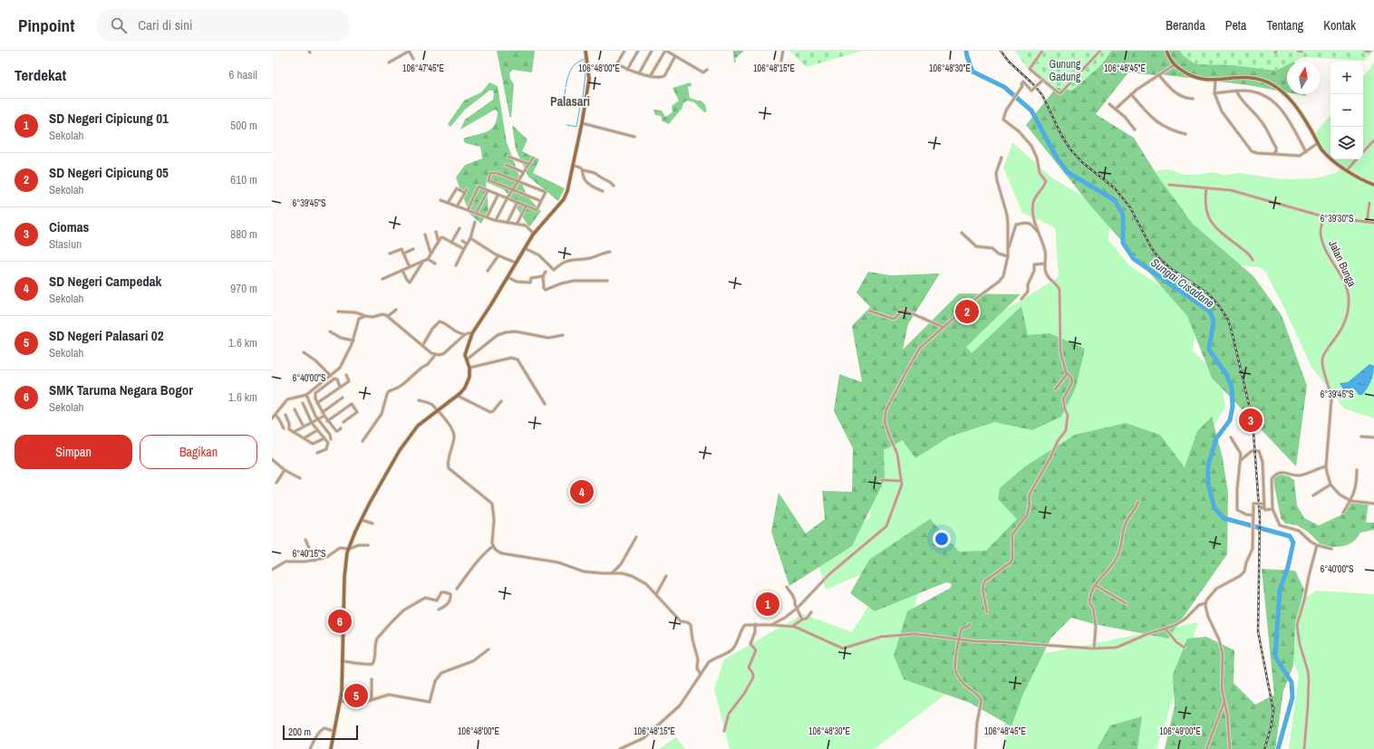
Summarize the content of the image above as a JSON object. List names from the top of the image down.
{
  "streets": {
    "street": ["Jalan Bunga"]
  },
  "districts": ["Palasari"],
  "water": ["Sungai Cisadane"],
  "parks": ["Gunung Gadung"],
  "scale_bar": "200 m",
  "north": "top",
  "page": {
    "header": "Pinpoint",
    "search": "Cari di sini",
    "nav": [
      "Beranda",
      "Peta",
      "Tentang",
      "Kontak"
    ],
    "heading": ["Terdekat", "6 hasil"],
    "map_buttons": ["+", "−"],
    "list": [
      {
        "mark": "1",
        "name": "SD Negeri Cipicung 01",
        "note": "Sekolah",
        "value": "500 m"
      },
      {
        "mark": "2",
        "name": "SD Negeri Cipicung 05",
        "note": "Sekolah",
        "value": "610 m"
      },
      {
        "mark": "3",
        "name": "Ciomas",
        "note": "Stasiun",
        "value": "880 m"
      },
      {
        "mark": "4",
        "name": "SD Negeri Campedak",
        "note": "Sekolah",
        "value": "970 m"
      },
      {
        "mark": "5",
        "name": "SD Negeri Palasari 02",
        "note": "Sekolah",
        "value": "1.6 km"
      },
      {
        "mark": "6",
        "name": "SMK Taruma Negara Bogor",
        "note": "Sekolah",
        "value": "1.6 km"
      }
    ],
    "pins": [
      "2",
      "3",
      "4",
      "1",
      "6",
      "5"
    ],
    "buttons": ["Simpan", "Bagikan"],
    "scale": "200 m"
  },
  "coordinates": [
    "106°47'45\"E",
    "106°48'00\"E",
    "106°48'15\"E",
    "106°48'30\"E",
    "106°48'45\"E",
    "6°39'45\"S",
    "6°39'30\"S",
    "6°40'00\"S",
    "6°40'15\"S",
    "106°49'00\"E"
  ]
}
